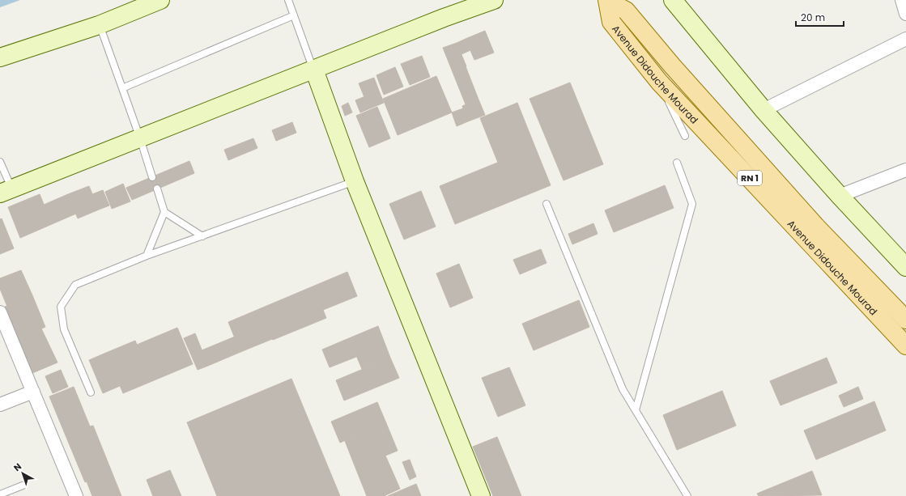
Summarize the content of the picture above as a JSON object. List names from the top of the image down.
{
  "streets": {
    "main road": ["Avenue Didouche Mourad", "RN 1"]
  },
  "scale_bar": "20 m",
  "north": "top left"
}
